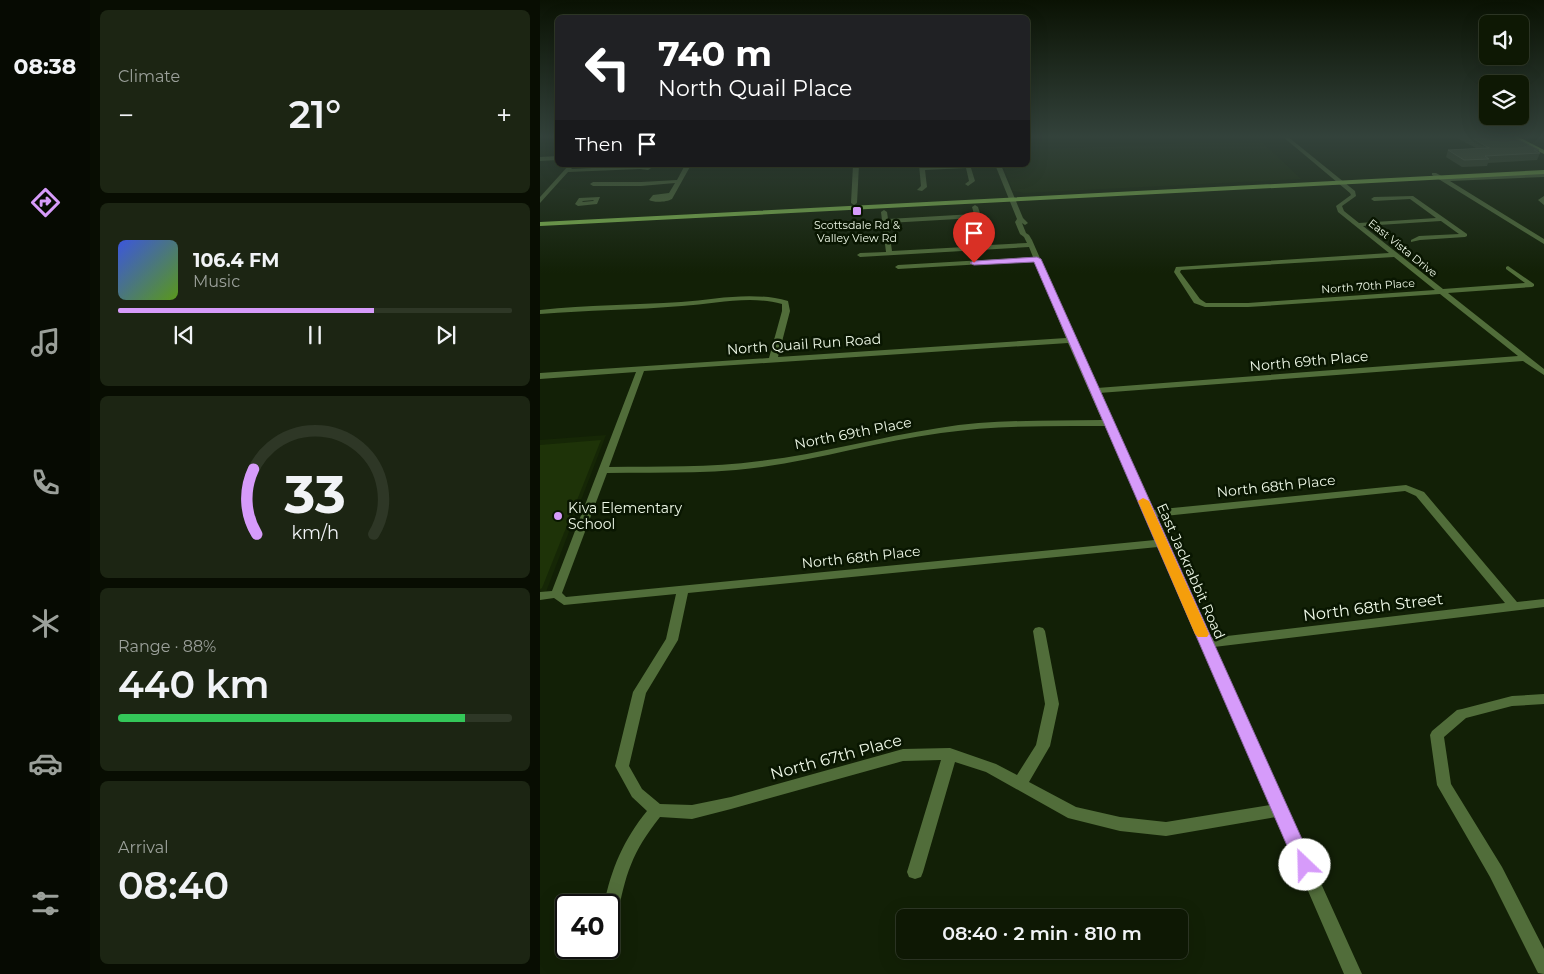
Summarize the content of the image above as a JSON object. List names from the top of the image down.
{
  "streets": {
    "street": [
      "East Vista Drive",
      "North 70th Place",
      "North Quail Run Road",
      "North 69th Place",
      "North 68th Place",
      "East Jackrabbit Road",
      "North 68th Street",
      "North 67th Place"
    ]
  },
  "crossings": [
    ["East Vista Drive", "North 70th Place"],
    ["East Vista Drive", "North 69th Place"],
    ["North Quail Run Road", "East Jackrabbit Road"],
    ["North 69th Place", "East Jackrabbit Road"],
    ["North 68th Place", "East Jackrabbit Road"],
    ["North 68th Place", "North 68th Street"],
    ["East Jackrabbit Road", "North 68th Street"],
    ["East Jackrabbit Road", "North 67th Place"]
  ],
  "places": {
    "transit": ["Scottsdale Rd & Valley View Rd"],
    "other": ["Kiva Elementary School"]
  },
  "page": {
    "tabs": "08:38",
    "tile": [
      "Climate",
      ["Range · 88%", "440 km"],
      ["Arrival", "08:40"]
    ],
    "turn": ["740 m", "North Quail Place"],
    "heat": ["−", "21°", "+"],
    "then": "Then",
    "song": ["106.4 FM", "Music"],
    "limit": "40",
    "trip": "08:40 · 2 min · 810 m",
    "gauge": ["33", "km/h"]
  }
}
